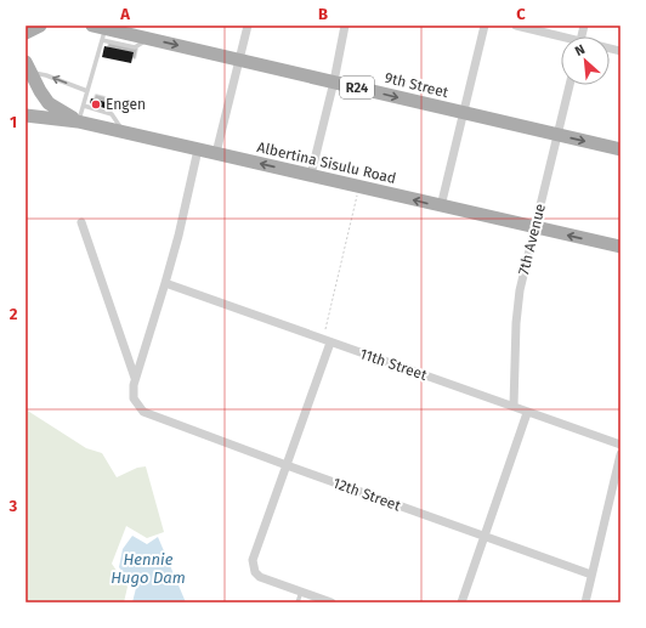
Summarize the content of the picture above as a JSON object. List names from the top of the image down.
{
  "streets": {
    "main road": ["9th Street", "R24", "Albertina Sisulu Road"],
    "street": ["7th Avenue", "11th Street", "12th Street"]
  },
  "crossings": [
    ["9th Street", "7th Avenue"],
    ["Albertina Sisulu Road", "7th Avenue"],
    ["7th Avenue", "11th Street"]
  ],
  "one_way": ["9th Street", "Albertina Sisulu Road"],
  "water": ["Hennie Hugo Dam"],
  "places": ["Engen"],
  "north": "top left",
  "grid": {
    "columns": ["A", "B", "C"],
    "rows": ["1", "2", "3"]
  }
}
